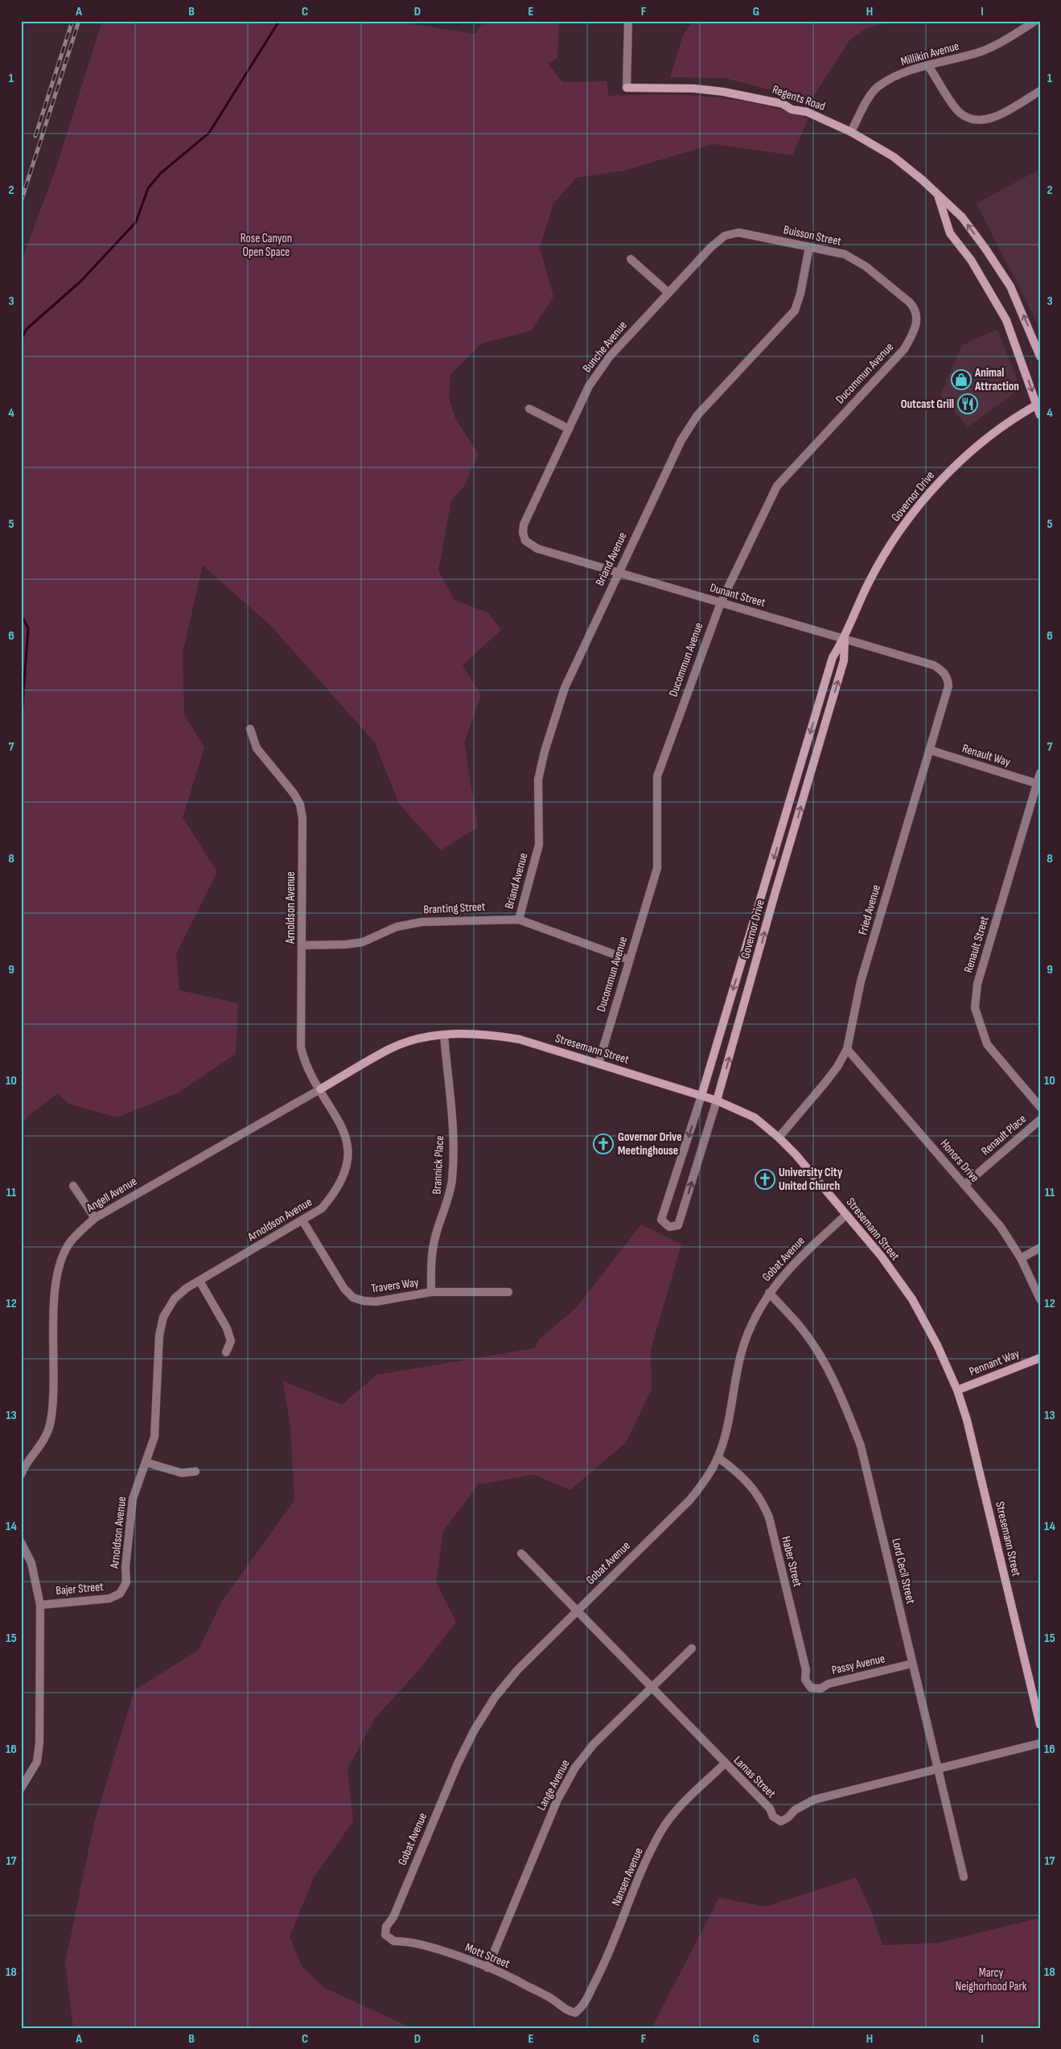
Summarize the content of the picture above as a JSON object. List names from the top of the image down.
{
  "streets": {
    "street": [
      "Millikin Avenue",
      "Regents Road",
      "Buisson Street",
      "Bunche Avenue",
      "Ducommun Avenue",
      "Governor Drive",
      "Briand Avenue",
      "Dunant Street",
      "Renault Way",
      "Arnoldson Avenue",
      "Branting Street",
      "Fried Avenue",
      "Renault Street",
      "Stresemann Street",
      "Renault Place",
      "Honors Drive",
      "Brannick Place",
      "Angell Avenue",
      "Gobat Avenue",
      "Travers Way",
      "Pennant Way",
      "Haber Street",
      "Lord Cecil Street",
      "Bajer Street",
      "Passy Avenue",
      "Lamas Street",
      "Lange Avenue",
      "Nansen Avenue",
      "Mott Street"
    ]
  },
  "crossings": [
    ["Millikin Avenue", "Regents Road"],
    ["Regents Road", "Governor Drive"],
    ["Buisson Street", "Bunche Avenue"],
    ["Buisson Street", "Ducommun Avenue"],
    ["Buisson Street", "Briand Avenue"],
    ["Bunche Avenue", "Dunant Street"],
    ["Ducommun Avenue", "Dunant Street"],
    ["Ducommun Avenue", "Branting Street"],
    ["Ducommun Avenue", "Stresemann Street"],
    ["Governor Drive", "Dunant Street"],
    ["Governor Drive", "Stresemann Street"],
    ["Briand Avenue", "Dunant Street"],
    ["Briand Avenue", "Branting Street"],
    ["Dunant Street", "Fried Avenue"],
    ["Renault Way", "Fried Avenue"],
    ["Renault Way", "Renault Street"],
    ["Arnoldson Avenue", "Branting Street"],
    ["Arnoldson Avenue", "Stresemann Street"],
    ["Arnoldson Avenue", "Angell Avenue"],
    ["Arnoldson Avenue", "Travers Way"],
    ["Arnoldson Avenue", "Bajer Street"],
    ["Fried Avenue", "Stresemann Street"],
    ["Fried Avenue", "Honors Drive"],
    ["Stresemann Street", "Brannick Place"],
    ["Stresemann Street", "Angell Avenue"],
    ["Stresemann Street", "Gobat Avenue"],
    ["Stresemann Street", "Pennant Way"],
    ["Renault Place", "Honors Drive"],
    ["Brannick Place", "Travers Way"],
    ["Gobat Avenue", "Haber Street"],
    ["Gobat Avenue", "Lord Cecil Street"],
    ["Gobat Avenue", "Lamas Street"],
    ["Gobat Avenue", "Mott Street"],
    ["Haber Street", "Passy Avenue"],
    ["Lord Cecil Street", "Passy Avenue"],
    ["Lord Cecil Street", "Lamas Street"],
    ["Lamas Street", "Lange Avenue"],
    ["Lamas Street", "Nansen Avenue"],
    ["Lange Avenue", "Mott Street"],
    ["Nansen Avenue", "Mott Street"]
  ],
  "parks": ["Rose Canyon Open Space", "Marcy Neighorhood Park"],
  "places": {
    "shop": ["Animal Attraction"],
    "restaurant": ["Outcast Grill"],
    "church": ["Governor Drive Meetinghouse", "University City United Church"]
  },
  "grid": {
    "columns": [
      "A",
      "B",
      "C",
      "D",
      "E",
      "F",
      "G",
      "H",
      "I"
    ],
    "rows": [
      "1",
      "2",
      "3",
      "4",
      "5",
      "6",
      "7",
      "8",
      "9",
      "10",
      "11",
      "12",
      "13",
      "14",
      "15",
      "16",
      "17",
      "18"
    ]
  }
}
